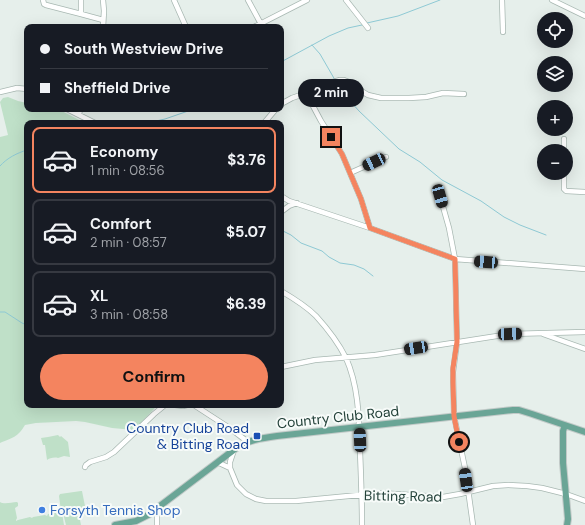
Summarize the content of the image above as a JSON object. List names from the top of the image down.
{
  "streets": {
    "main road": ["Country Club Road"],
    "street": ["Bitting Road"]
  },
  "places": {
    "transit": ["Country Club Road & Bitting Road"],
    "other": ["Forsyth Tennis Shop"]
  },
  "page": {
    "map_buttons": ["+", "−"],
    "banner": ["South Westview Drive", "Sheffield Drive"],
    "bubble": "2 min",
    "list": [
      {
        "name": "Economy",
        "note": "1 min · 08:56",
        "value": "$3.76"
      },
      {
        "name": "Comfort",
        "note": "2 min · 08:57",
        "value": "$5.07"
      },
      {
        "name": "XL",
        "note": "3 min · 08:58",
        "value": "$6.39"
      }
    ],
    "buttons": "Confirm"
  }
}
